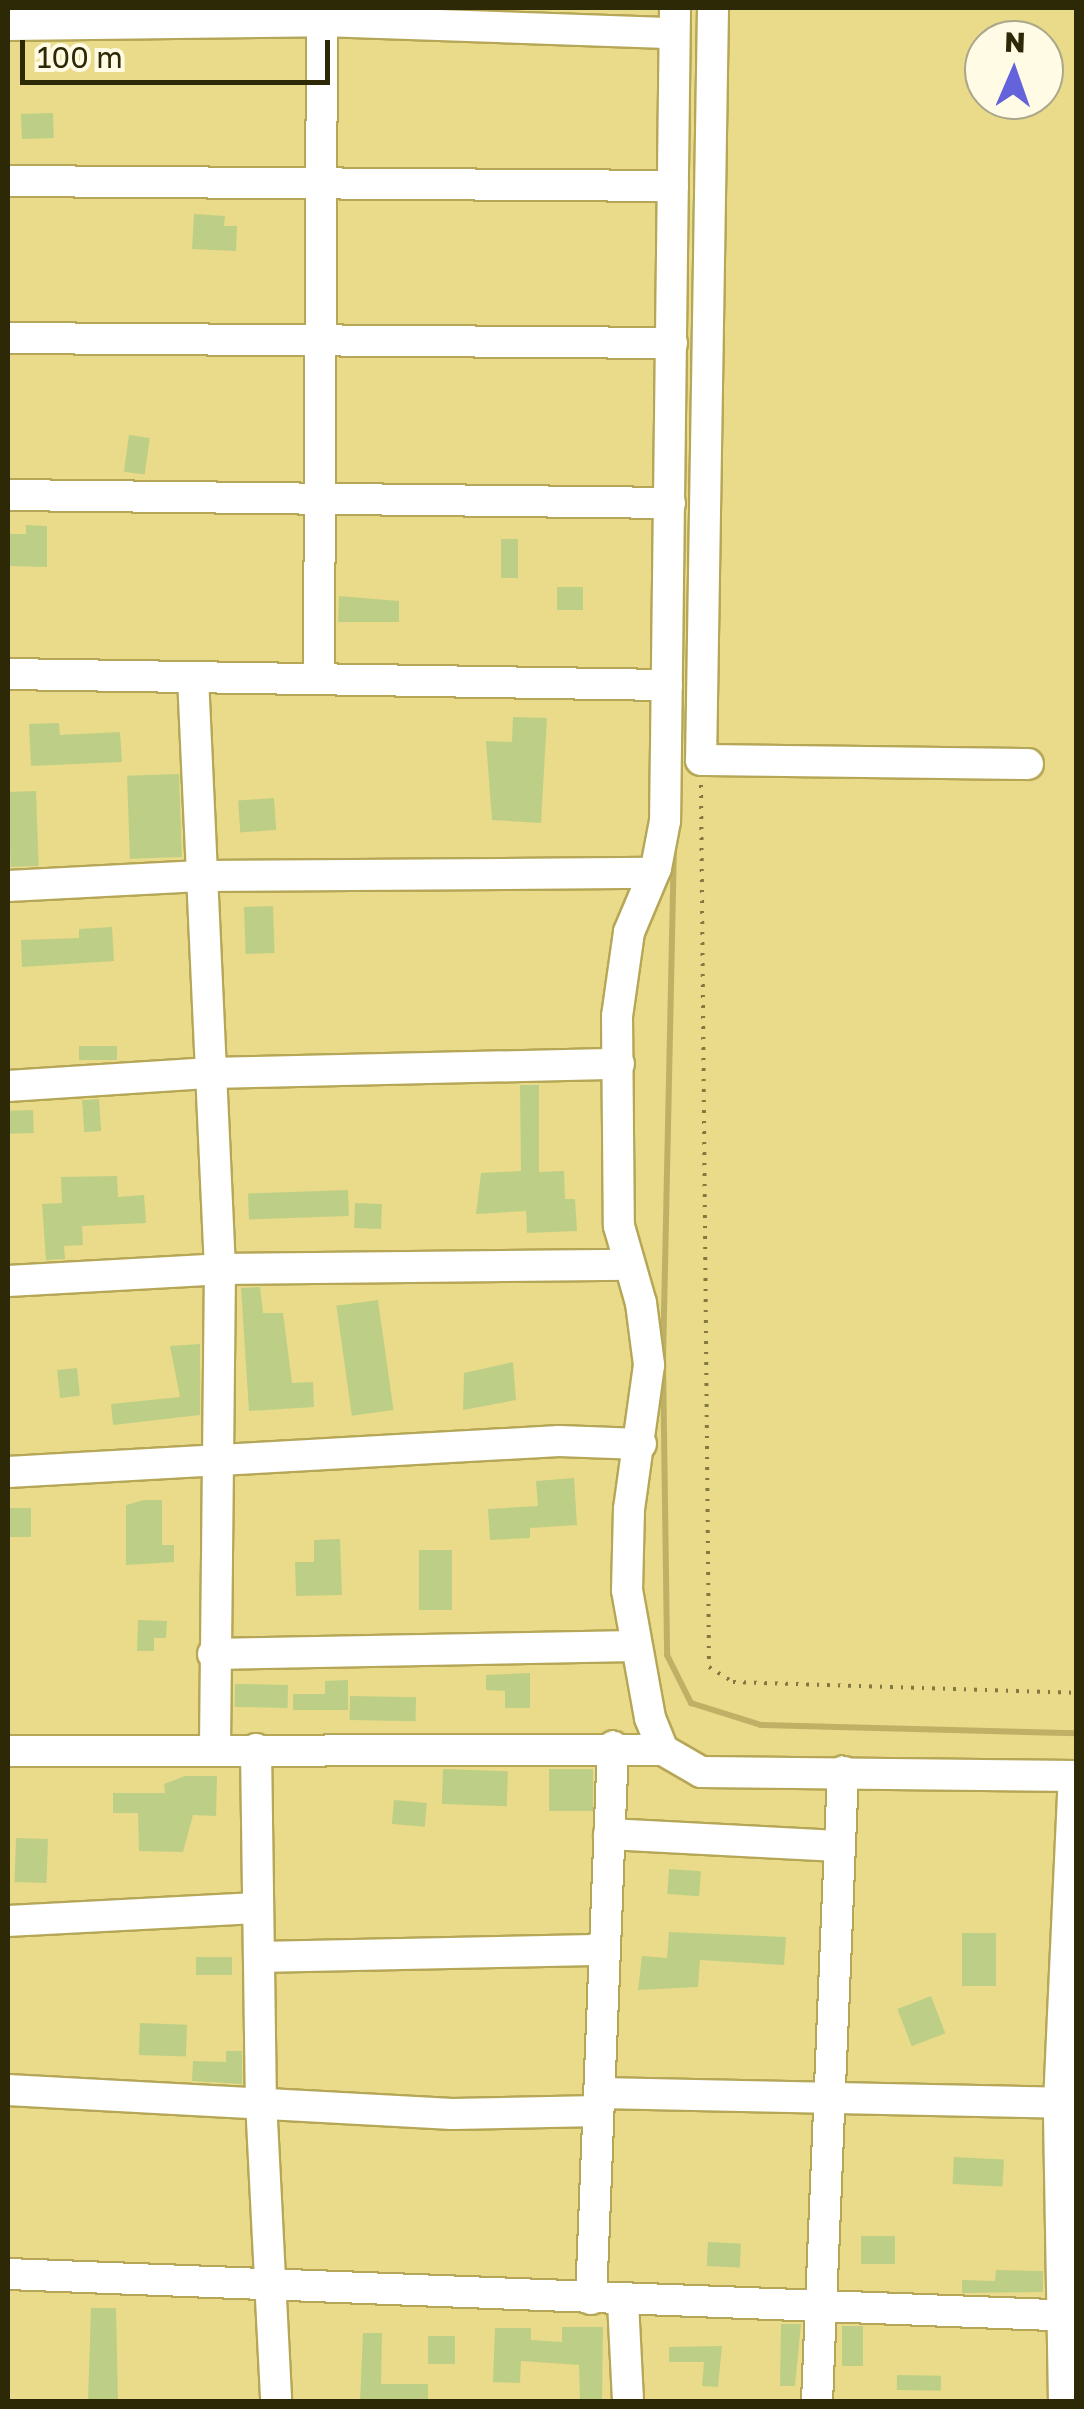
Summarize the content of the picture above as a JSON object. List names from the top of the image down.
{
  "scale_bar": "100 m",
  "north": "top"
}
